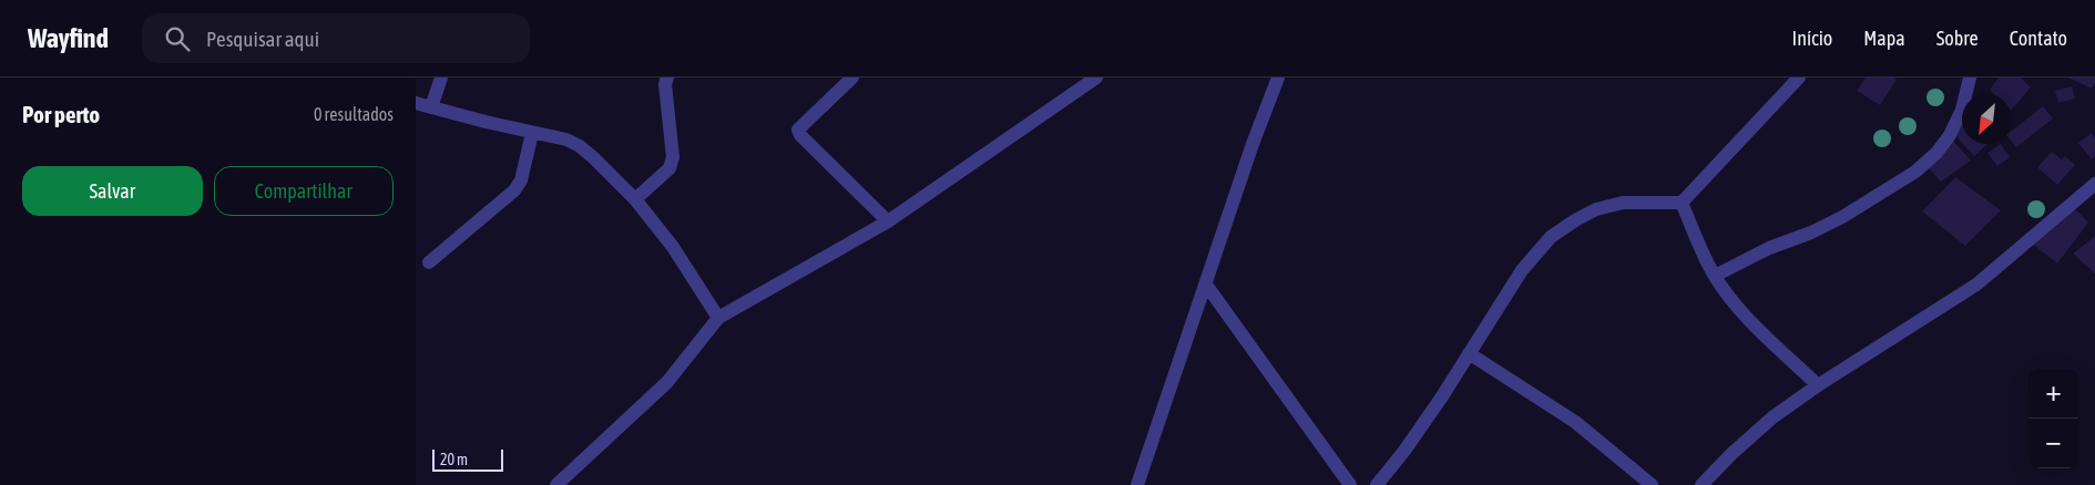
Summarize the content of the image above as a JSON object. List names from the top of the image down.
{
  "scale_bar": "20 m",
  "north": "bottom left",
  "page": {
    "header": "Wayfind",
    "search": "Pesquisar aqui",
    "nav": [
      "Início",
      "Mapa",
      "Sobre",
      "Contato"
    ],
    "heading": ["Por perto", "0 resultados"],
    "buttons": ["Salvar", "Compartilhar"],
    "map_buttons": ["+", "−"],
    "scale": "20 m"
  }
}
